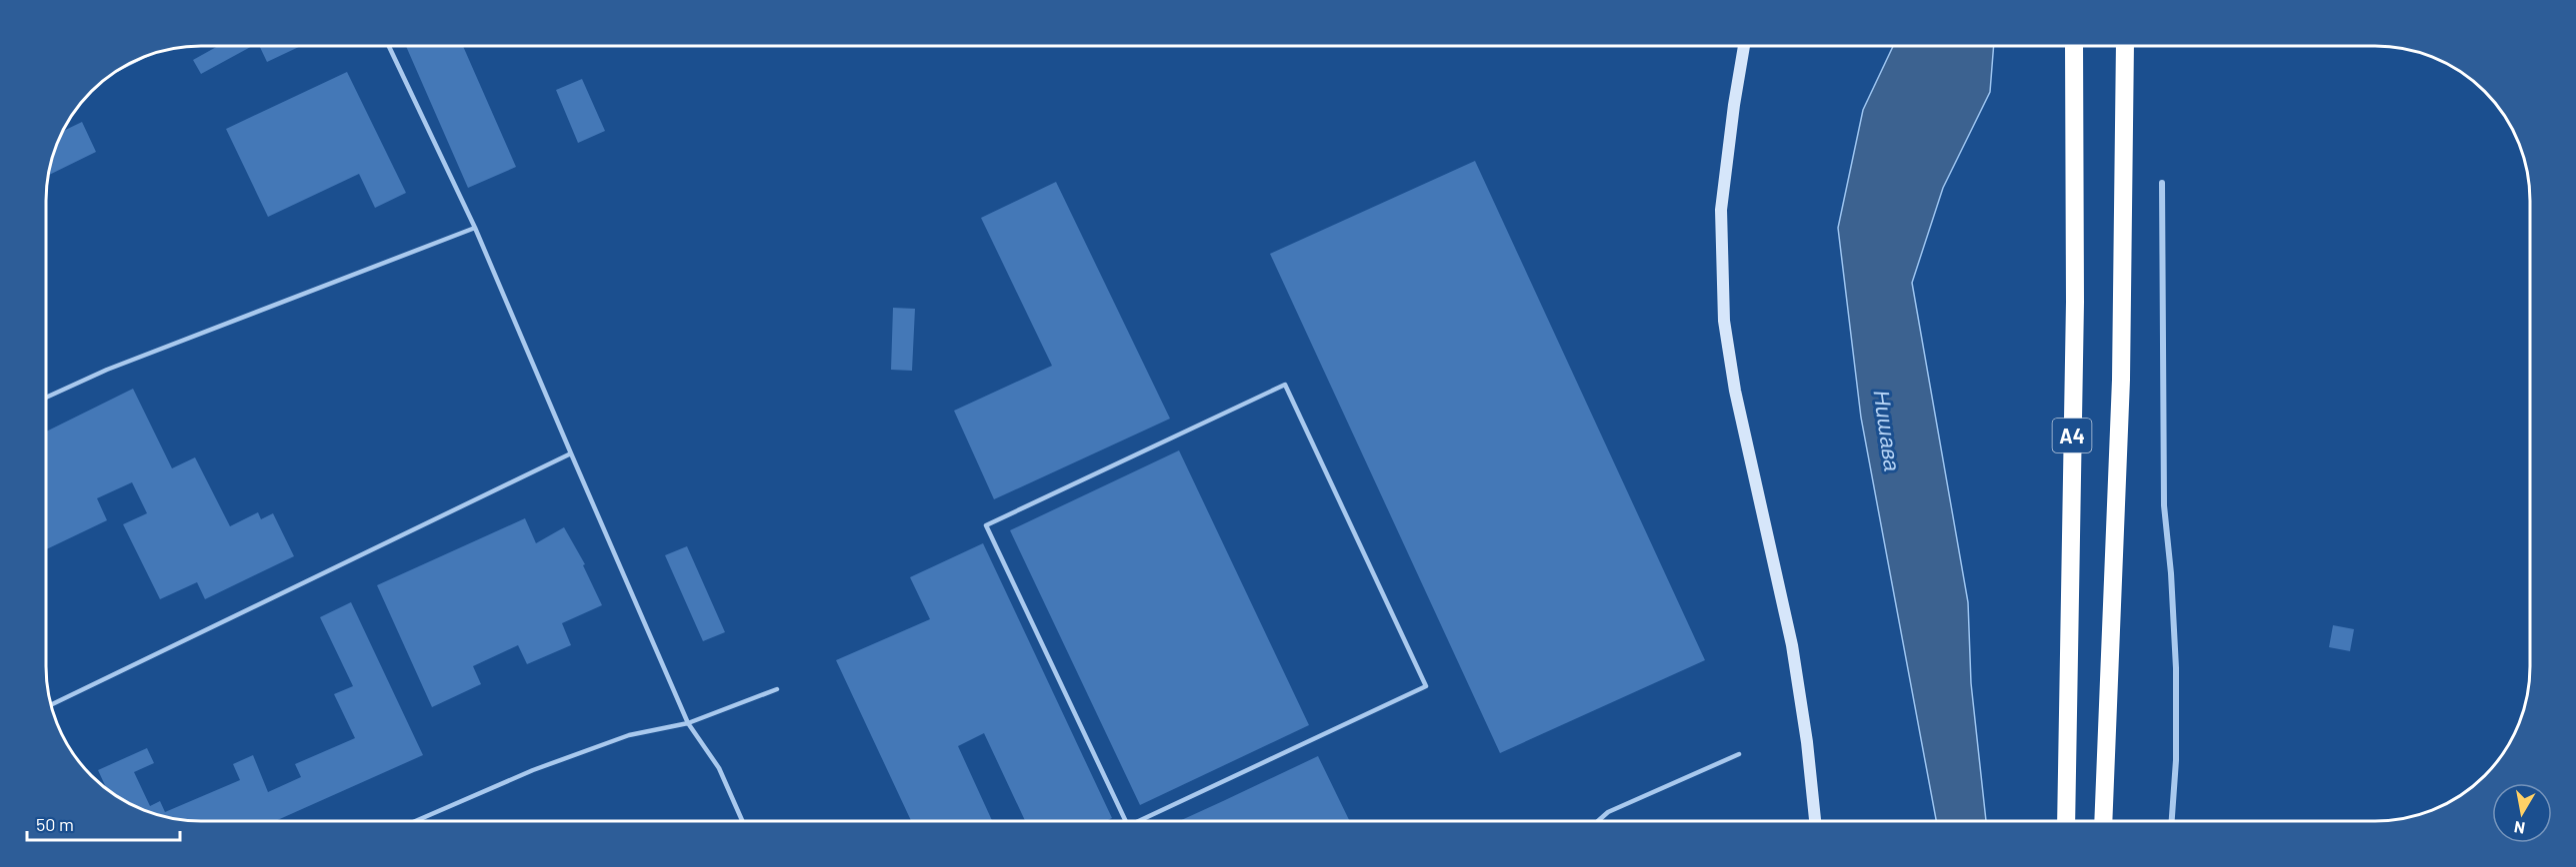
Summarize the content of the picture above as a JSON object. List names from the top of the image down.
{
  "streets": {
    "highway": ["A4"]
  },
  "water": ["Нишава"],
  "scale_bar": "50 m",
  "north": "bottom"
}
